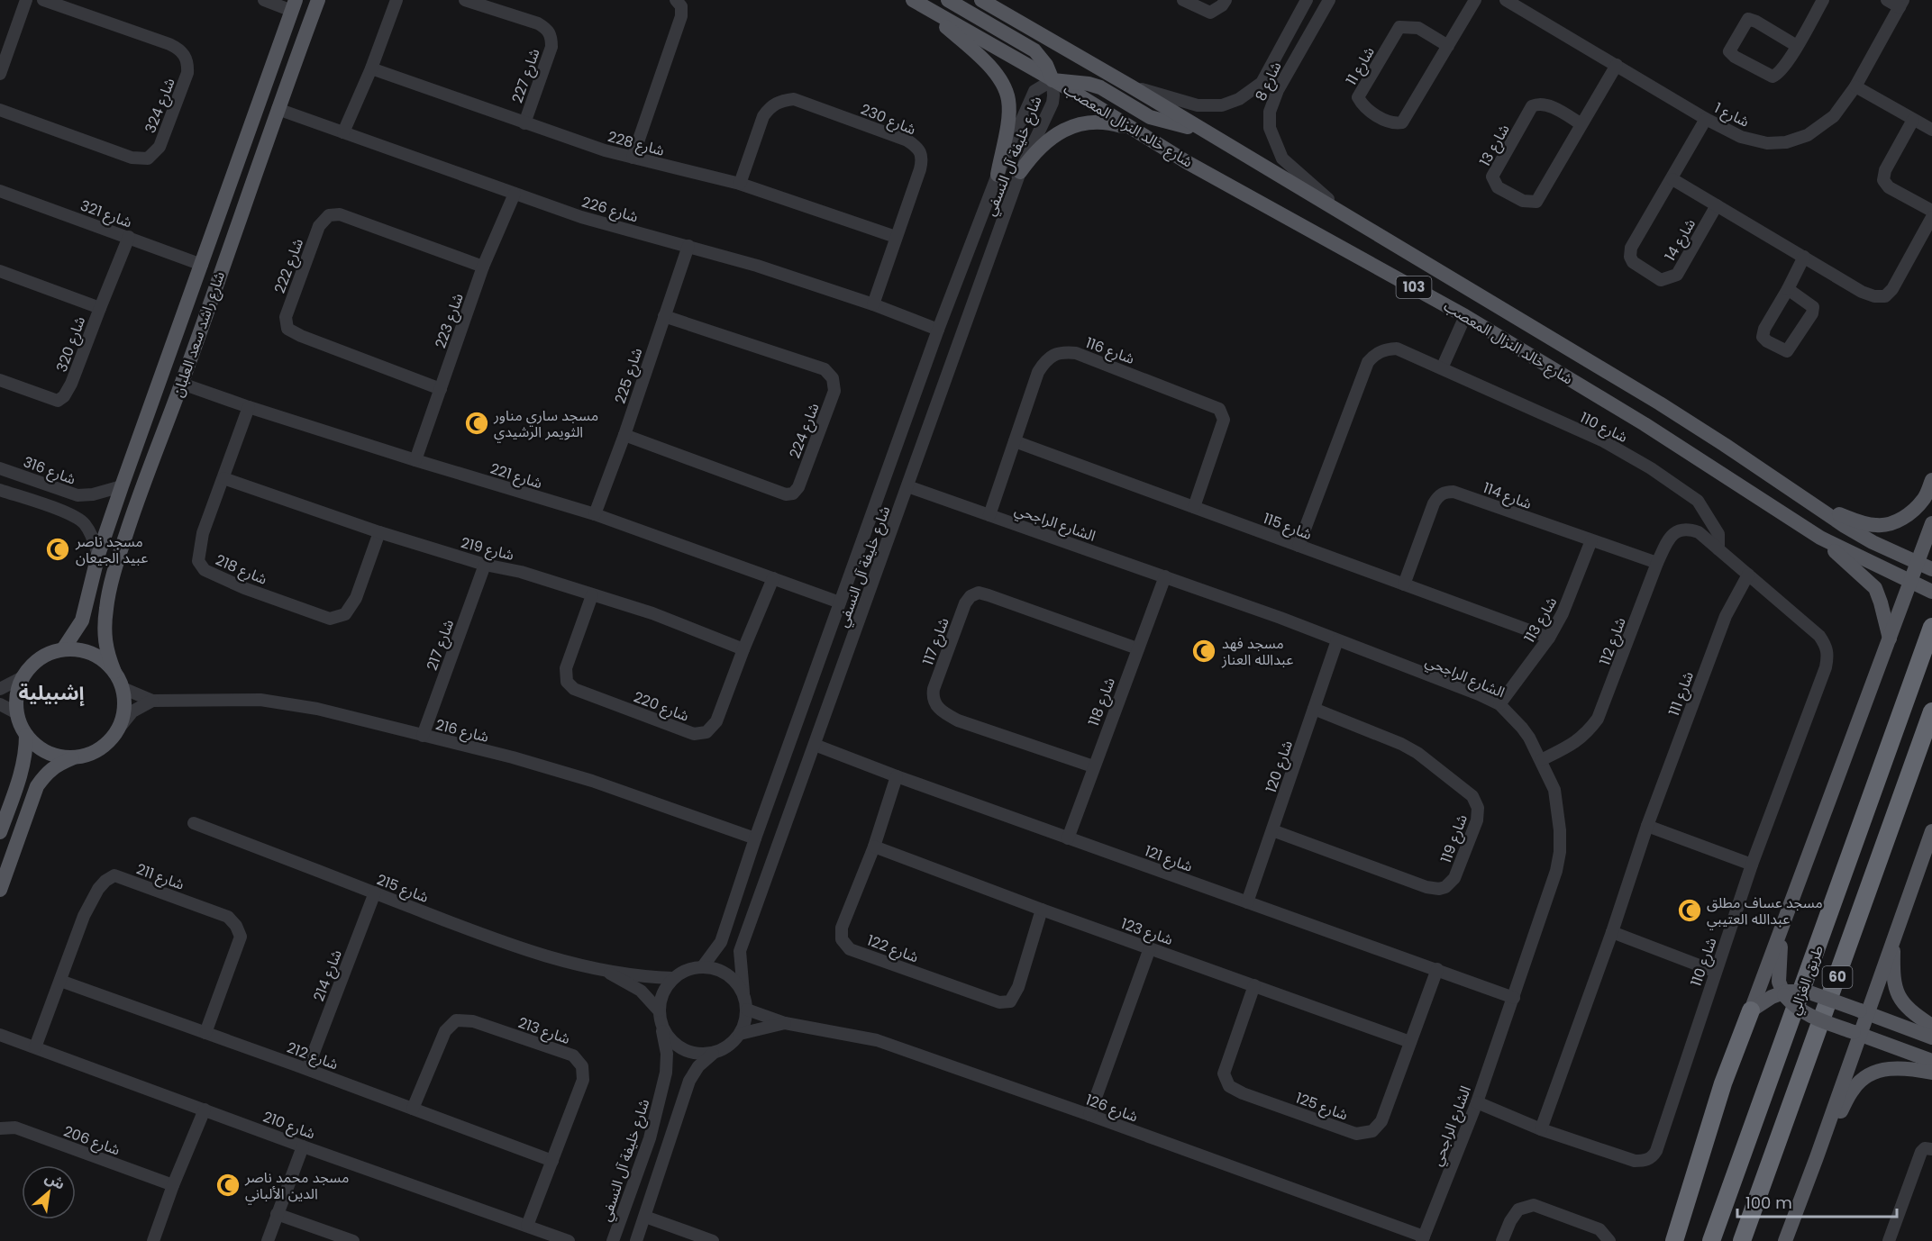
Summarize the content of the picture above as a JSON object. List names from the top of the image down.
{
  "streets": {
    "highway": ["60", "طريق الغزالي"],
    "main road": ["شارع خالد النزال المعصب", "103", "شارع راشد سعد العلبان"],
    "street": [
      "شارع 11",
      "شارع 227",
      "شارع 8",
      "شارع 324",
      "شارع 1",
      "شارع 230",
      "شارع 228",
      "شارع 13",
      "شارع خليفة آل النسفي",
      "شارع 226",
      "شارع 321",
      "شارع 14",
      "شارع 222",
      "شارع 223",
      "شارع 320",
      "شارع 116",
      "شارع 225",
      "شارع 110",
      "شارع 224",
      "شارع 316",
      "شارع 221",
      "114 شارع",
      "الشارع الراجحي",
      "شارع 115",
      "شارع 219",
      "شارع 218",
      "شارع 113",
      "شارع 117",
      "شارع 112",
      "شارع 217",
      "شارع 111",
      "شارع 118",
      "شارع 220",
      "شارع 216",
      "شارع 120",
      "شارع 119",
      "شارع 121",
      "شارع 211",
      "شارع 215",
      "شارع 123",
      "شارع 122",
      "شارع 214",
      "شارع 213",
      "شارع 212",
      "شارع 125",
      "شارع 126",
      "شارع 210",
      "شارع 206"
    ]
  },
  "crossings": [
    ["شارع 227", "شارع 228"],
    ["شارع 8", "شارع خالد النزال المعصب"],
    ["شارع 1", "شارع 13"],
    ["شارع 1", "شارع 14"],
    ["شارع 230", "شارع 228"],
    ["شارع 230", "شارع 226"],
    ["شارع خالد النزال المعصب", "شارع خليفة آل النسفي"],
    ["شارع خليفة آل النسفي", "شارع 226"],
    ["شارع خليفة آل النسفي", "شارع 221"],
    ["شارع خليفة آل النسفي", "الشارع الراجحي"],
    ["شارع خليفة آل النسفي", "شارع 216"],
    ["شارع خليفة آل النسفي", "شارع 121"],
    ["شارع خليفة آل النسفي", "شارع 215"],
    ["شارع خليفة آل النسفي", "شارع 126"],
    ["شارع 226", "شارع 223"],
    ["شارع 226", "شارع راشد سعد العلبان"],
    ["شارع 226", "شارع 225"],
    ["شارع 321", "شارع راشد سعد العلبان"],
    ["شارع 321", "شارع 320"],
    ["شارع 222", "شارع 223"],
    ["شارع 223", "شارع 221"],
    ["شارع راشد سعد العلبان", "شارع 316"],
    ["شارع راشد سعد العلبان", "شارع 221"],
    ["شارع راشد سعد العلبان", "شارع 216"],
    ["شارع 116", "الشارع الراجحي"],
    ["شارع 116", "شارع 115"],
    ["شارع 225", "شارع 224"],
    ["شارع 225", "شارع 221"],
    ["شارع 110", "الشارع الراجحي"],
    ["شارع 110", "شارع 115"],
    ["شارع 110", "شارع 112"],
    ["شارع 110", "شارع 111"],
    ["شارع 221", "شارع 218"],
    ["شارع 221", "شارع 220"],
    ["114 شارع", "شارع 115"],
    ["114 شارع", "شارع 113"],
    ["114 شارع", "شارع 112"],
    ["الشارع الراجحي", "شارع 113"],
    ["الشارع الراجحي", "شارع 112"],
    ["الشارع الراجحي", "شارع 118"],
    ["الشارع الراجحي", "شارع 120"],
    ["الشارع الراجحي", "شارع 121"],
    ["الشارع الراجحي", "شارع 126"],
    ["شارع 115", "شارع 113"],
    ["شارع 219", "شارع 218"],
    ["شارع 219", "شارع 217"],
    ["شارع 219", "شارع 220"],
    ["شارع 117", "شارع 118"],
    ["شارع 217", "شارع 216"],
    ["شارع 118", "شارع 121"],
    ["شارع 120", "شارع 119"],
    ["شارع 120", "شارع 121"],
    ["شارع 121", "شارع 122"],
    ["شارع 121", "شارع 125"],
    ["شارع 211", "شارع 212"],
    ["شارع 211", "شارع 210"],
    ["شارع 215", "شارع 214"],
    ["شارع 215", "شارع 126"],
    ["شارع 123", "شارع 122"],
    ["شارع 123", "شارع 125"],
    ["شارع 214", "شارع 212"],
    ["شارع 213", "شارع 212"],
    ["شارع 213", "شارع 210"]
  ],
  "districts": ["إشبيلية"],
  "places": {
    "mosque": [
      "مسجد ساري مناور الثويمر الرشيدي",
      "مسجد ناصر عبيد الجيعان",
      "مسجد فهد عبدالله العناز",
      "مسجد عساف مطلق عبدالله العتيبي",
      "مسجد محمد ناصر الدين الألباني"
    ]
  },
  "scale_bar": "100 m",
  "north": "top right"
}
